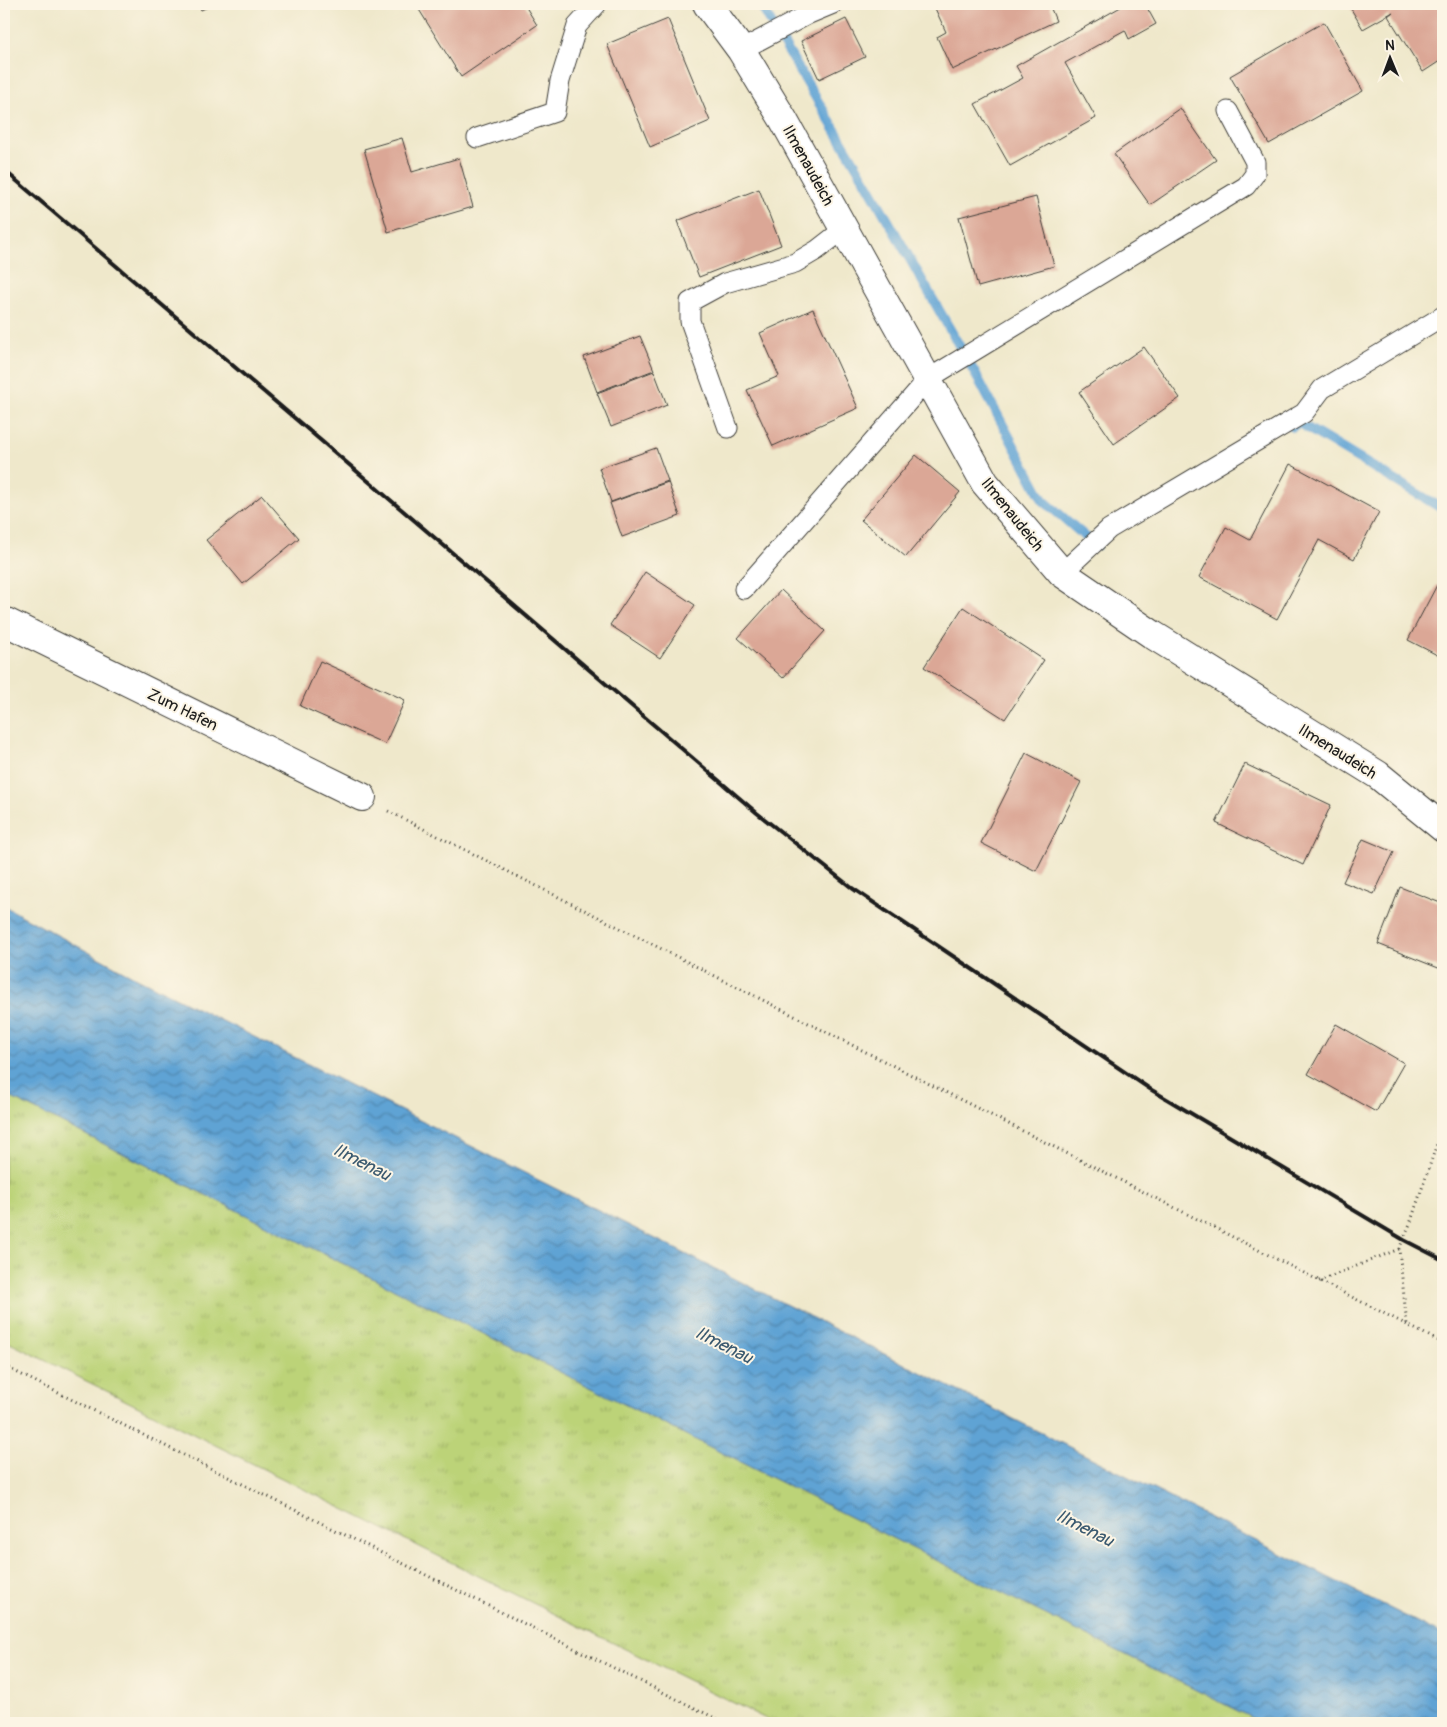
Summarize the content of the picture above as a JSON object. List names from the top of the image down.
{
  "streets": {
    "street": ["Ilmenaudeich", "Zum Hafen"]
  },
  "water": ["Ilmenau"],
  "north": "top"
}
